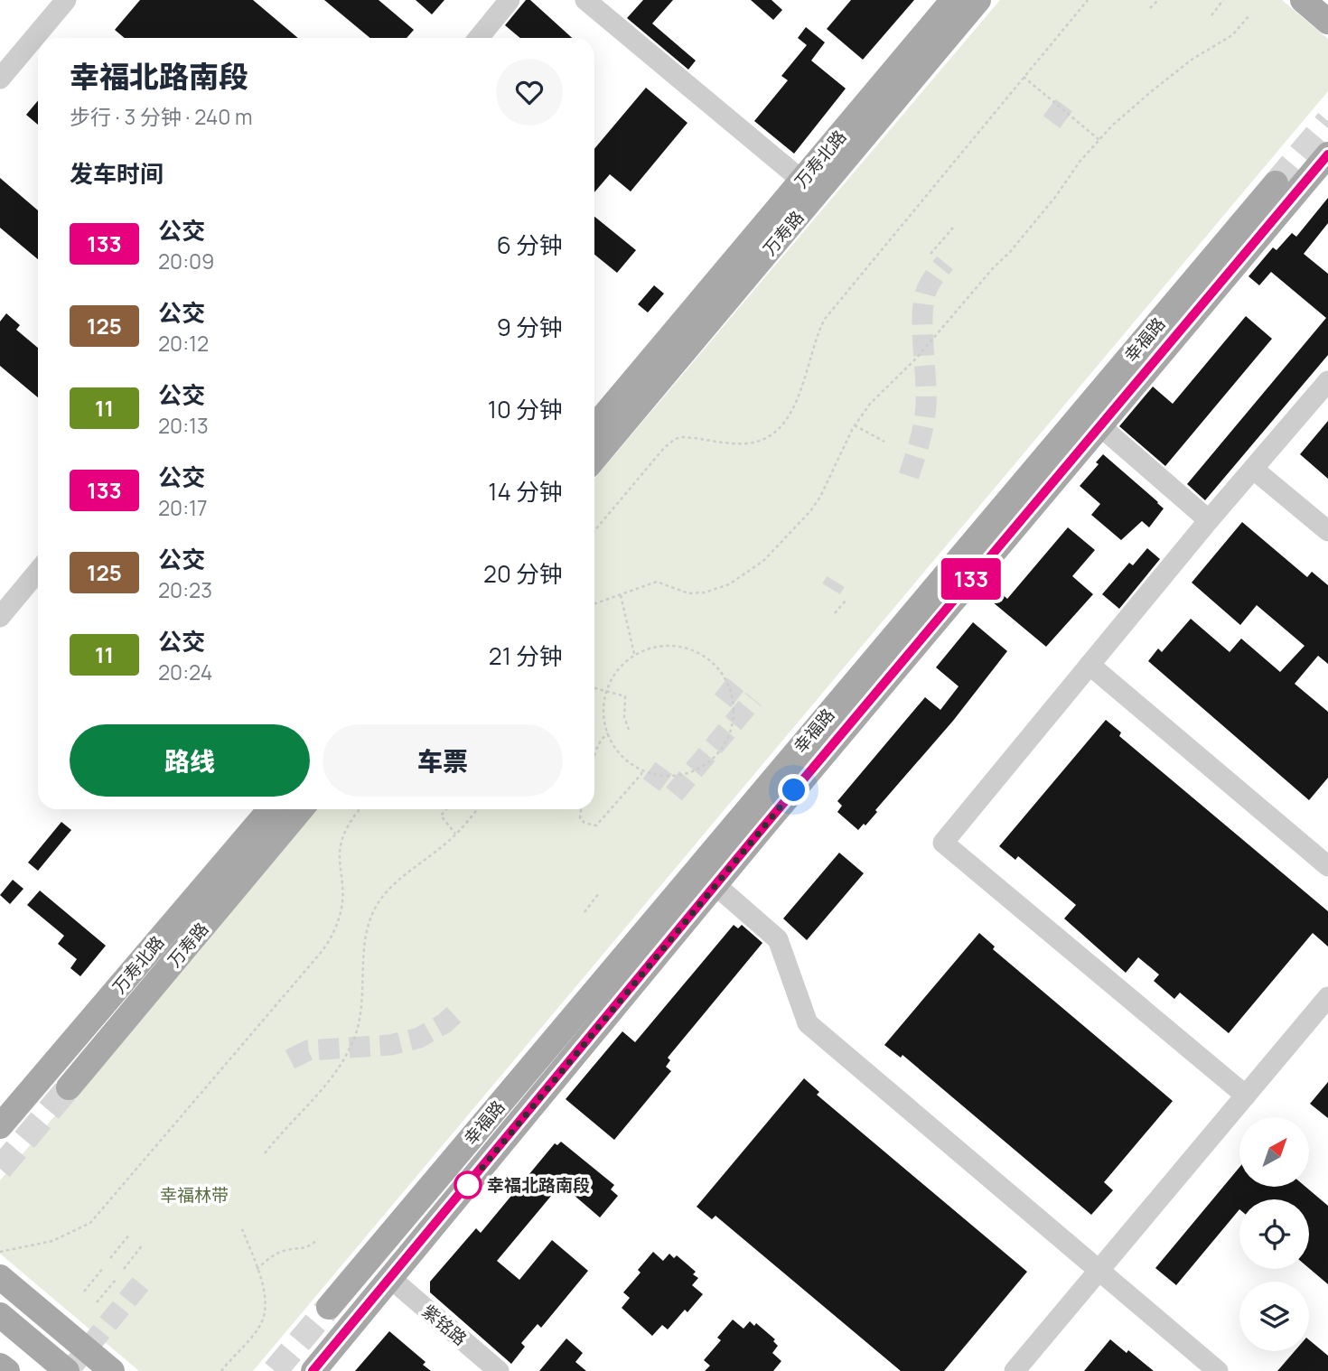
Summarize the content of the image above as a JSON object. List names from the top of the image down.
{
  "streets": {
    "main road": ["万寿北路", "万寿路", "幸福路"],
    "street": ["紫铭路"]
  },
  "parks": ["幸福林带"],
  "places": ["幸福北路南段"],
  "lines": ["bus line 133"],
  "north": "top right",
  "page": {
    "on_map": "133",
    "heading": [
      ["幸福北路南段", "步行 · 3 分钟 · 240 m"],
      "发车时间"
    ],
    "list": [
      {
        "mark": "133",
        "name": "公交",
        "note": "20:09",
        "value": "6 分钟"
      },
      {
        "mark": "125",
        "name": "公交",
        "note": "20:12",
        "value": "9 分钟"
      },
      {
        "mark": "11",
        "name": "公交",
        "note": "20:13",
        "value": "10 分钟"
      },
      {
        "mark": "133",
        "name": "公交",
        "note": "20:17",
        "value": "14 分钟"
      },
      {
        "mark": "125",
        "name": "公交",
        "note": "20:23",
        "value": "20 分钟"
      },
      {
        "mark": "11",
        "name": "公交",
        "note": "20:24",
        "value": "21 分钟"
      }
    ],
    "buttons": ["路线", "车票"]
  }
}
